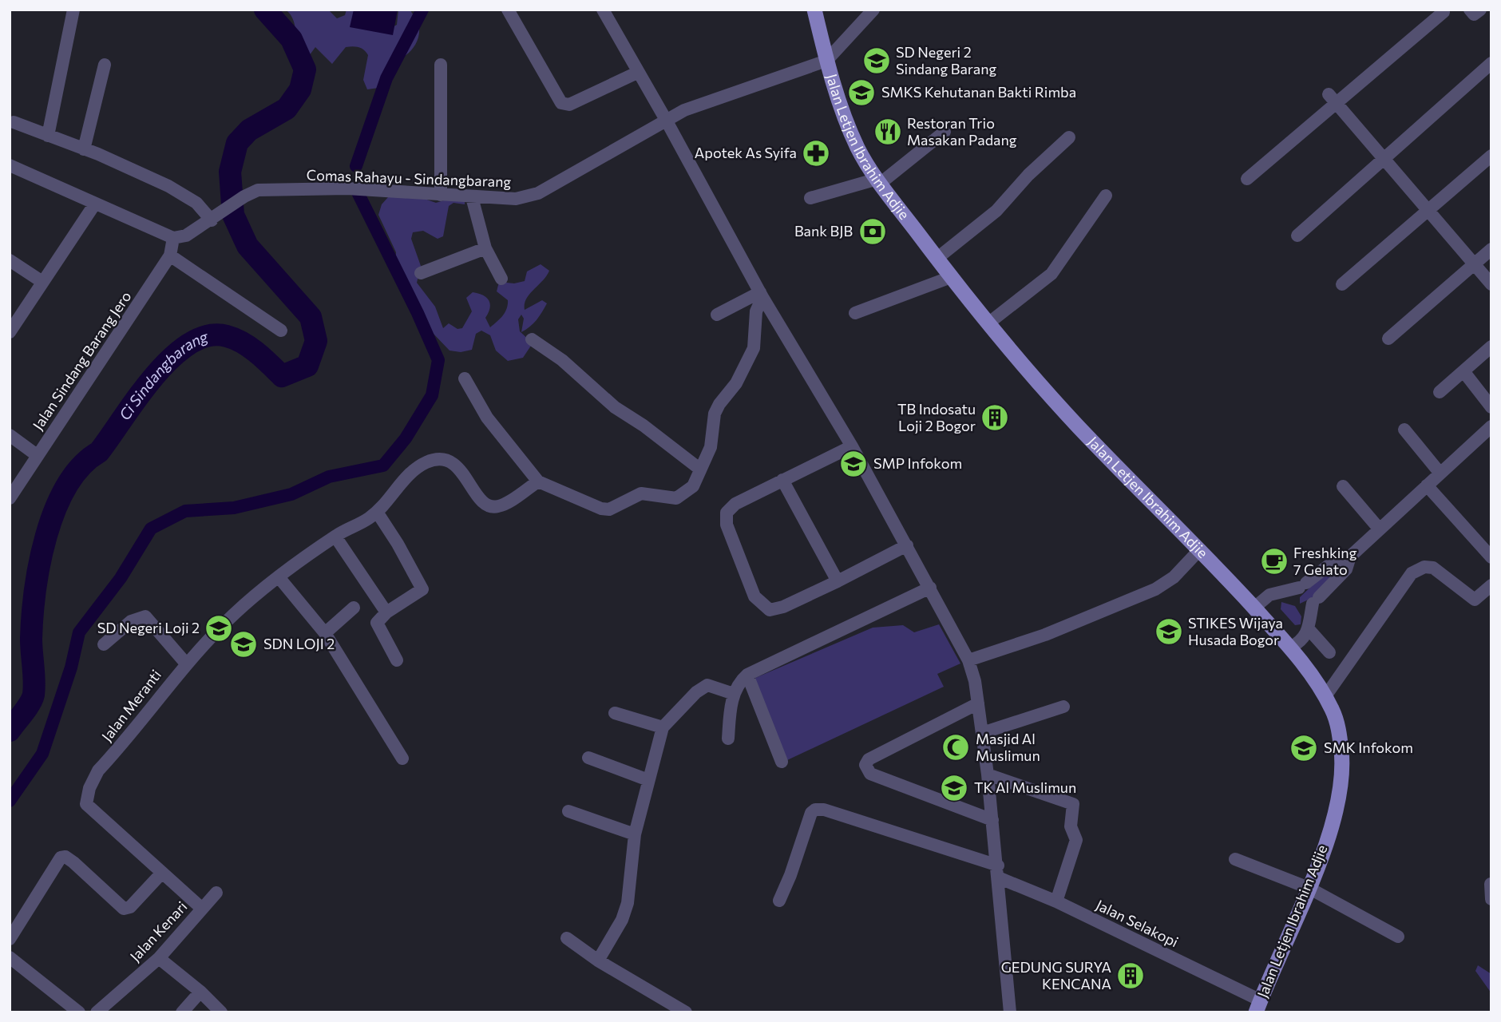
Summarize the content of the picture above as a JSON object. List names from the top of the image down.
{
  "streets": {
    "main road": ["Jalan Letjen Ibrahim Adjie"],
    "street": [
      "Comas Rahayu - Sindangbarang",
      "Jalan Sindang Barang Jero",
      "Jalan Meranti",
      "Jalan Selakopi",
      "Jalan Kenari"
    ]
  },
  "crossings": [
    ["Jalan Letjen Ibrahim Adjie", "Comas Rahayu - Sindangbarang"],
    ["Jalan Letjen Ibrahim Adjie", "Jalan Selakopi"],
    ["Comas Rahayu - Sindangbarang", "Jalan Sindang Barang Jero"],
    ["Jalan Meranti", "Jalan Kenari"]
  ],
  "water": ["Ci Sindangbarang"],
  "places": {
    "school or university": [
      "SD Negeri 2 Sindang Barang",
      "SMKS Kehutanan Bakti Rimba",
      "SMP Infokom",
      "SD Negeri Loji 2",
      "STIKES Wijaya Husada Bogor",
      "SDN LOJI 2",
      "SMK Infokom",
      "TK Al Muslimun"
    ],
    "restaurant": ["Restoran Trio Masakan Padang"],
    "pharmacy": ["Apotek As Syifa"],
    "bank": ["Bank BJB"],
    "building": ["TB Indosatu Loji 2 Bogor", "GEDUNG SURYA KENCANA"],
    "cafe": ["Freshking 7 Gelato"],
    "mosque": ["Masjid Al Muslimun"]
  }
}
